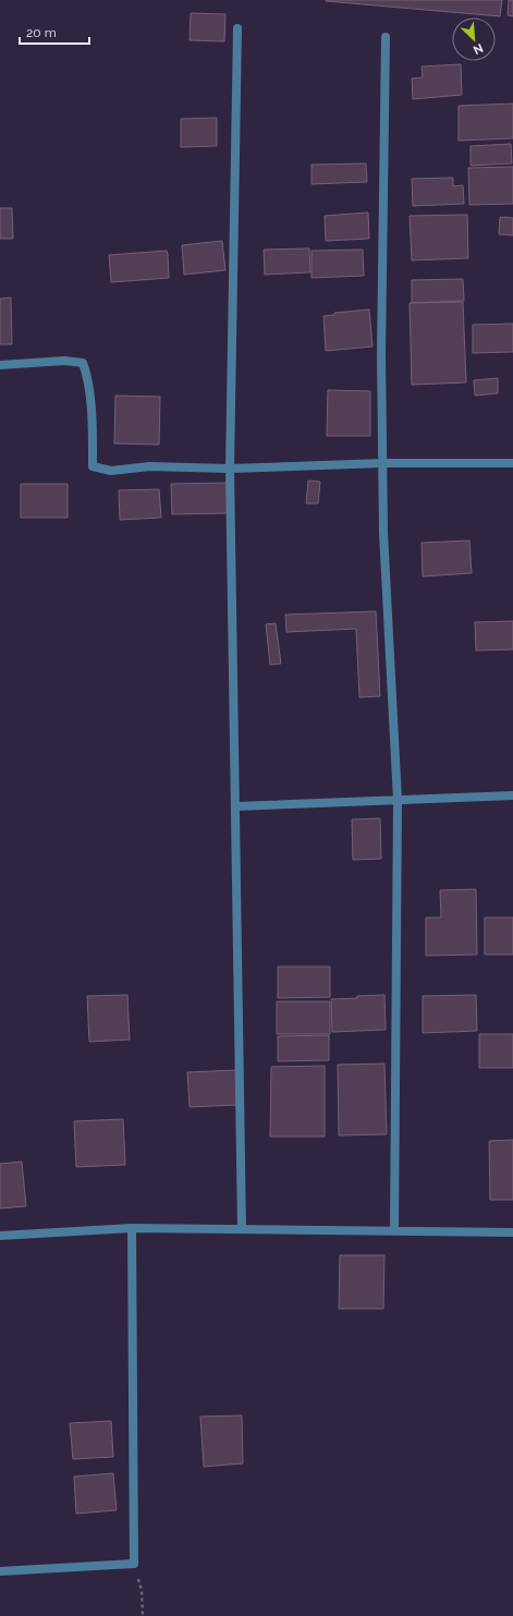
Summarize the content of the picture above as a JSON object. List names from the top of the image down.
{
  "scale_bar": "20 m",
  "north": "bottom right"
}
